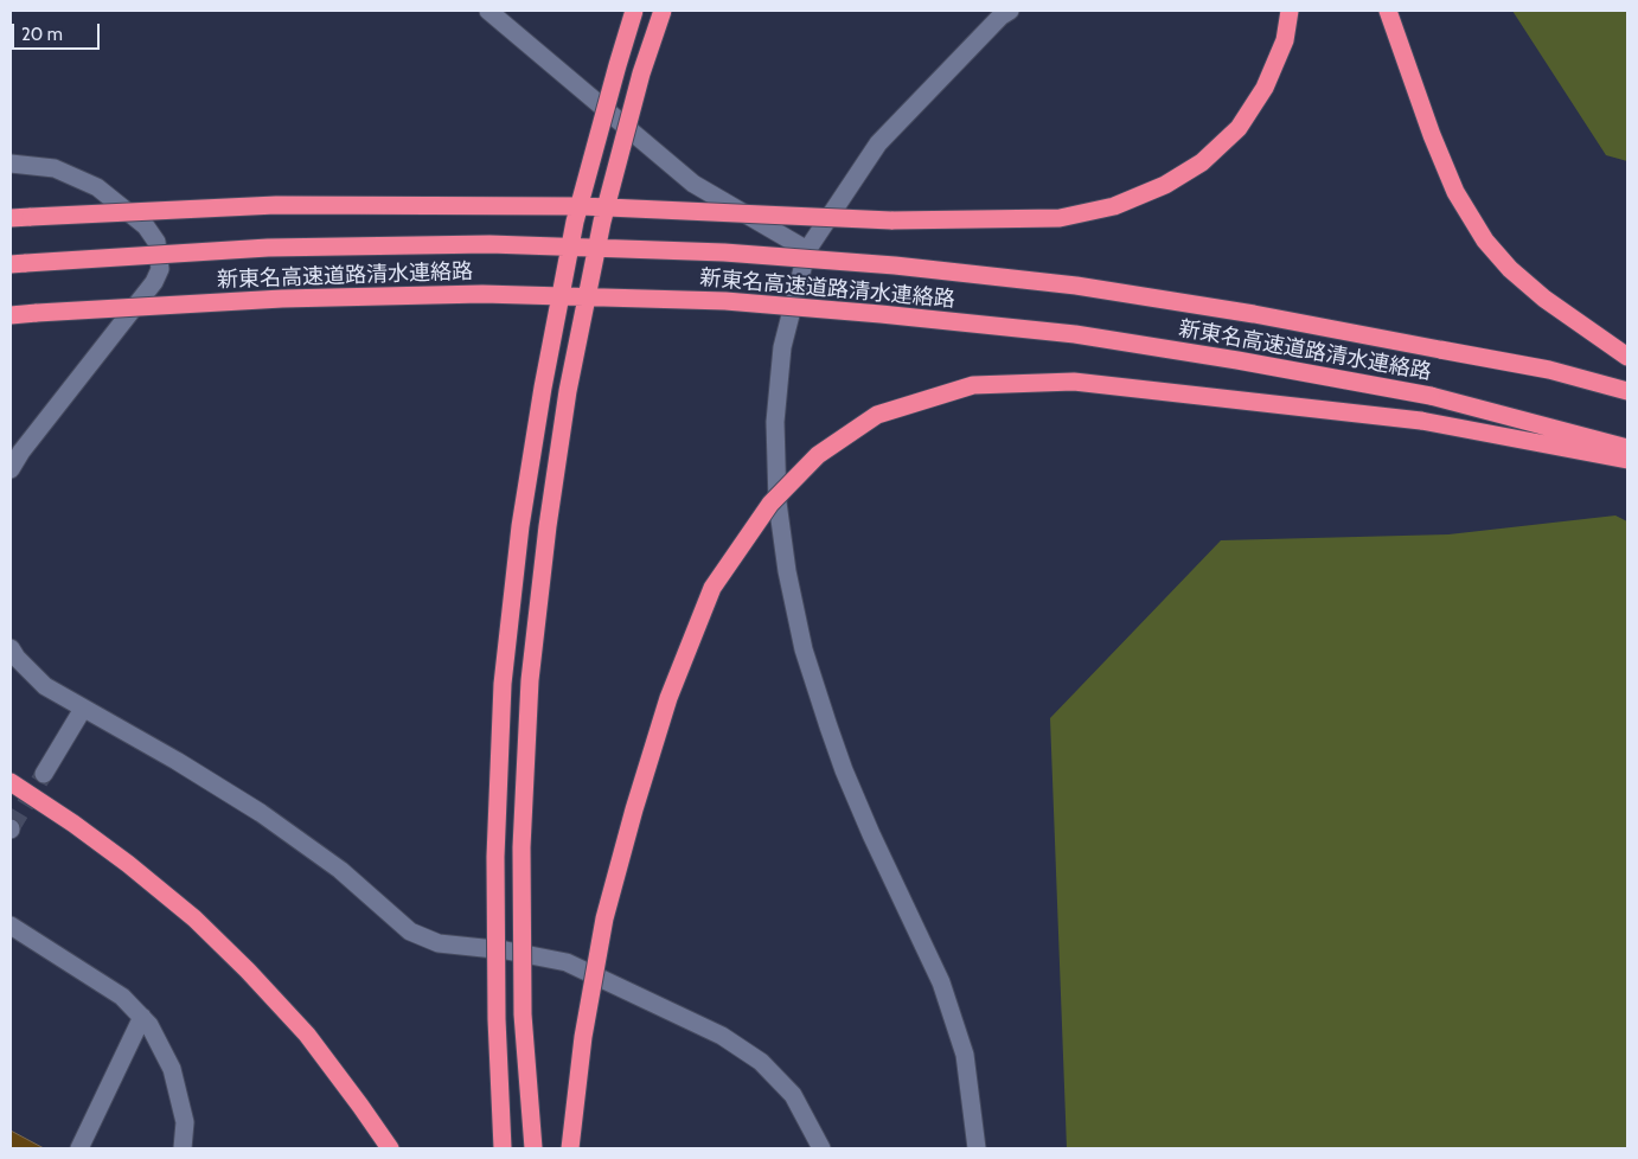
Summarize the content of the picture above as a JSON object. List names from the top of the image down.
{
  "streets": {
    "highway": ["新東名高速道路清水連絡路"]
  },
  "scale_bar": "20 m"
}
